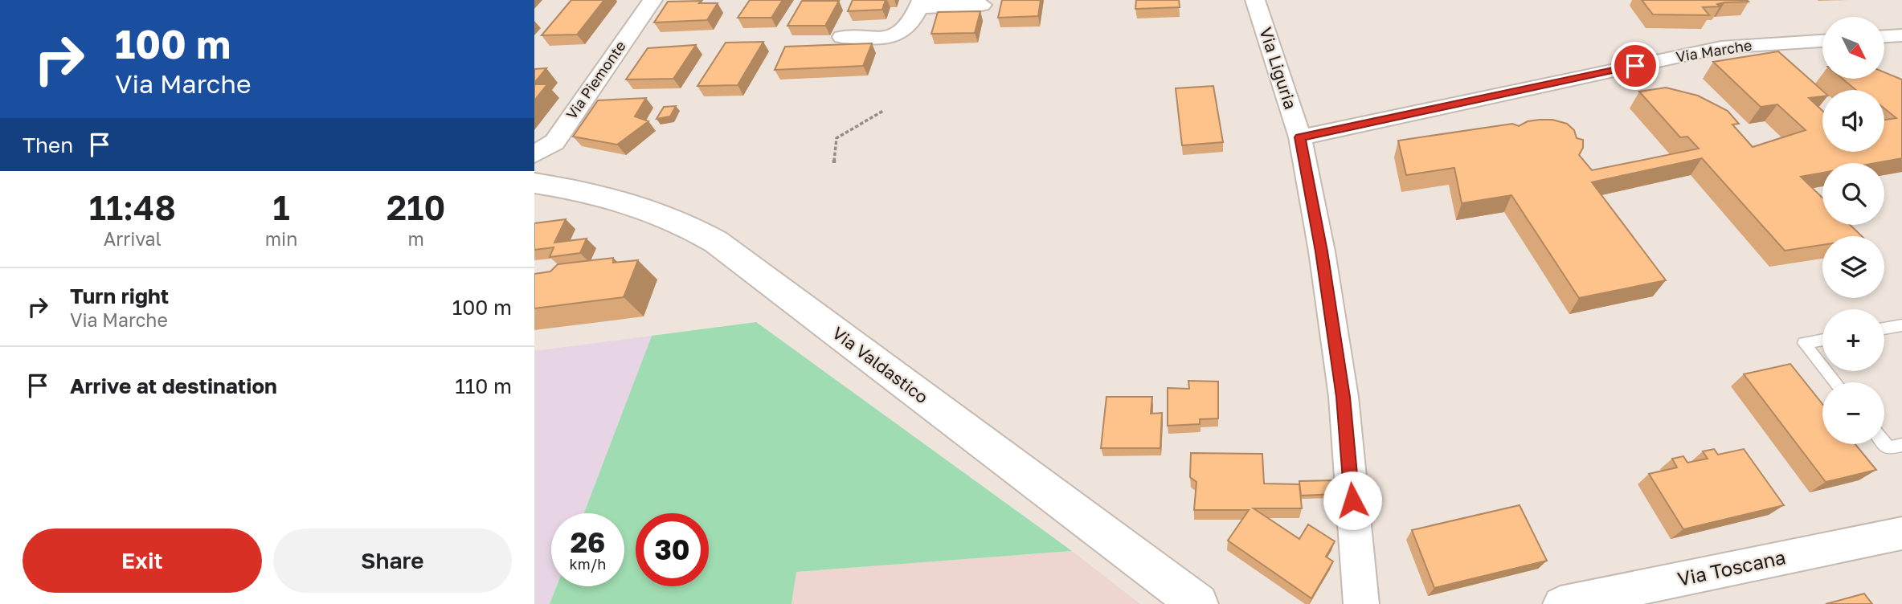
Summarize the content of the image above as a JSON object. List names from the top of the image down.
{
  "streets": {
    "main road": ["Via Valdastico"],
    "street": [
      "Via Marche",
      "Via Liguria",
      "Via Piemonte",
      "Via Toscana"
    ]
  },
  "crossings": [
    ["Via Marche", "Via Liguria"]
  ],
  "north": "bottom right",
  "page": {
    "turn": ["100 m", "Via Marche"],
    "map_buttons": ["+", "−"],
    "then": "Then",
    "eta": [
      "11:48",
      "Arrival",
      "1",
      "min",
      "210",
      "m"
    ],
    "list": [
      {
        "name": "Turn right",
        "note": "Via Marche",
        "value": "100 m"
      },
      {
        "name": "Arrive at destination",
        "value": "110 m"
      }
    ],
    "speed": "26 km/h",
    "limit": "30",
    "buttons": ["Exit", "Share"]
  }
}
